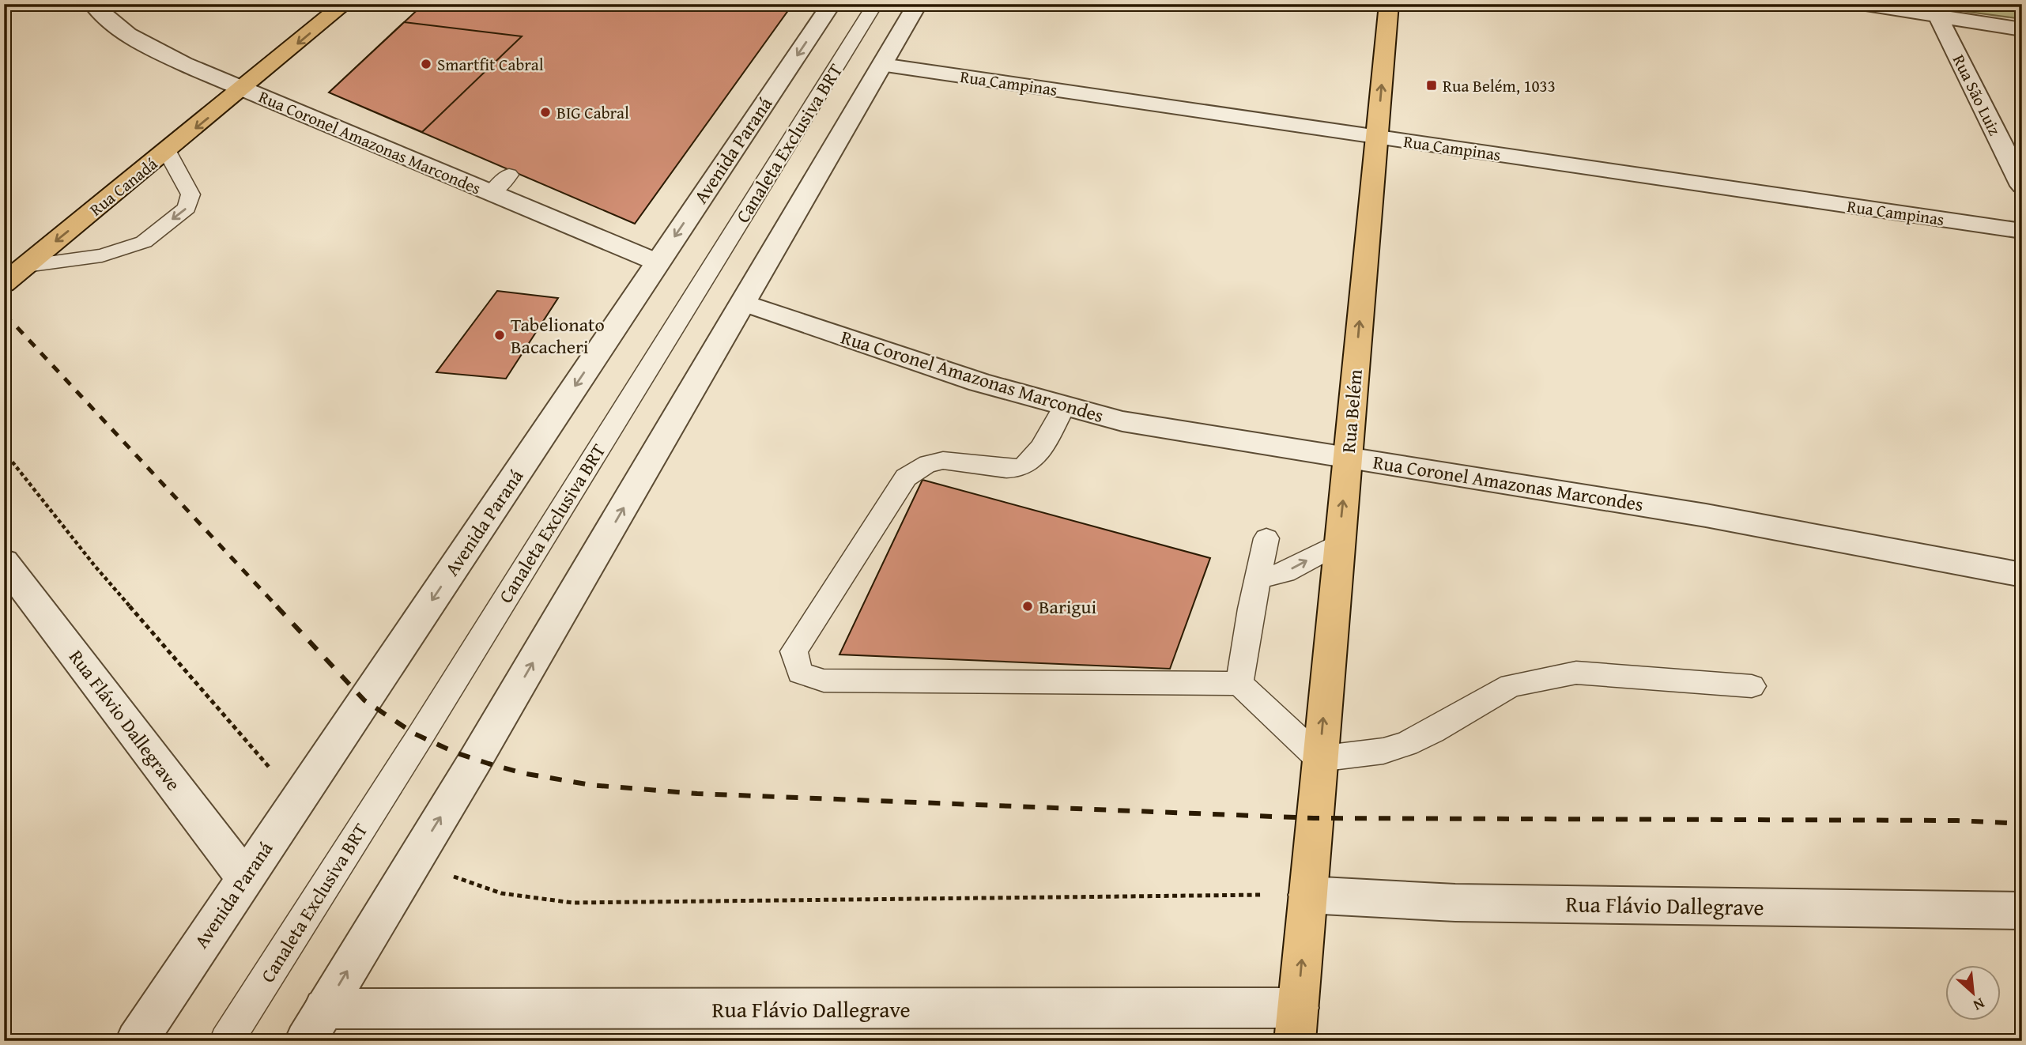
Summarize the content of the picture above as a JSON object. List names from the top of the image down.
{
  "streets": {
    "main road": ["Rua Canadá", "Rua Belém"],
    "street": [
      "Rua Campinas",
      "Rua São Luiz",
      "Rua Coronel Amazonas Marcondes",
      "Avenida Paraná",
      "Rua Flávio Dallegrave"
    ],
    "lane": ["Canaleta Exclusiva BRT"]
  },
  "crossings": [
    ["Rua Campinas", "Rua Belém"],
    ["Rua Coronel Amazonas Marcondes", "Avenida Paraná"],
    ["Rua Coronel Amazonas Marcondes", "Rua Canadá"],
    ["Rua Coronel Amazonas Marcondes", "Rua Belém"],
    ["Avenida Paraná", "Rua Flávio Dallegrave"],
    ["Rua Belém", "Rua Flávio Dallegrave"]
  ],
  "one_way": ["Rua Canadá", "Rua Belém"],
  "places": {
    "other": [
      "Smartfit Cabral",
      "BIG Cabral",
      "Tabelionato Bacacheri",
      "Barigui"
    ],
    "transit": ["Rua Belém, 1033"]
  },
  "north": "bottom right"
}
